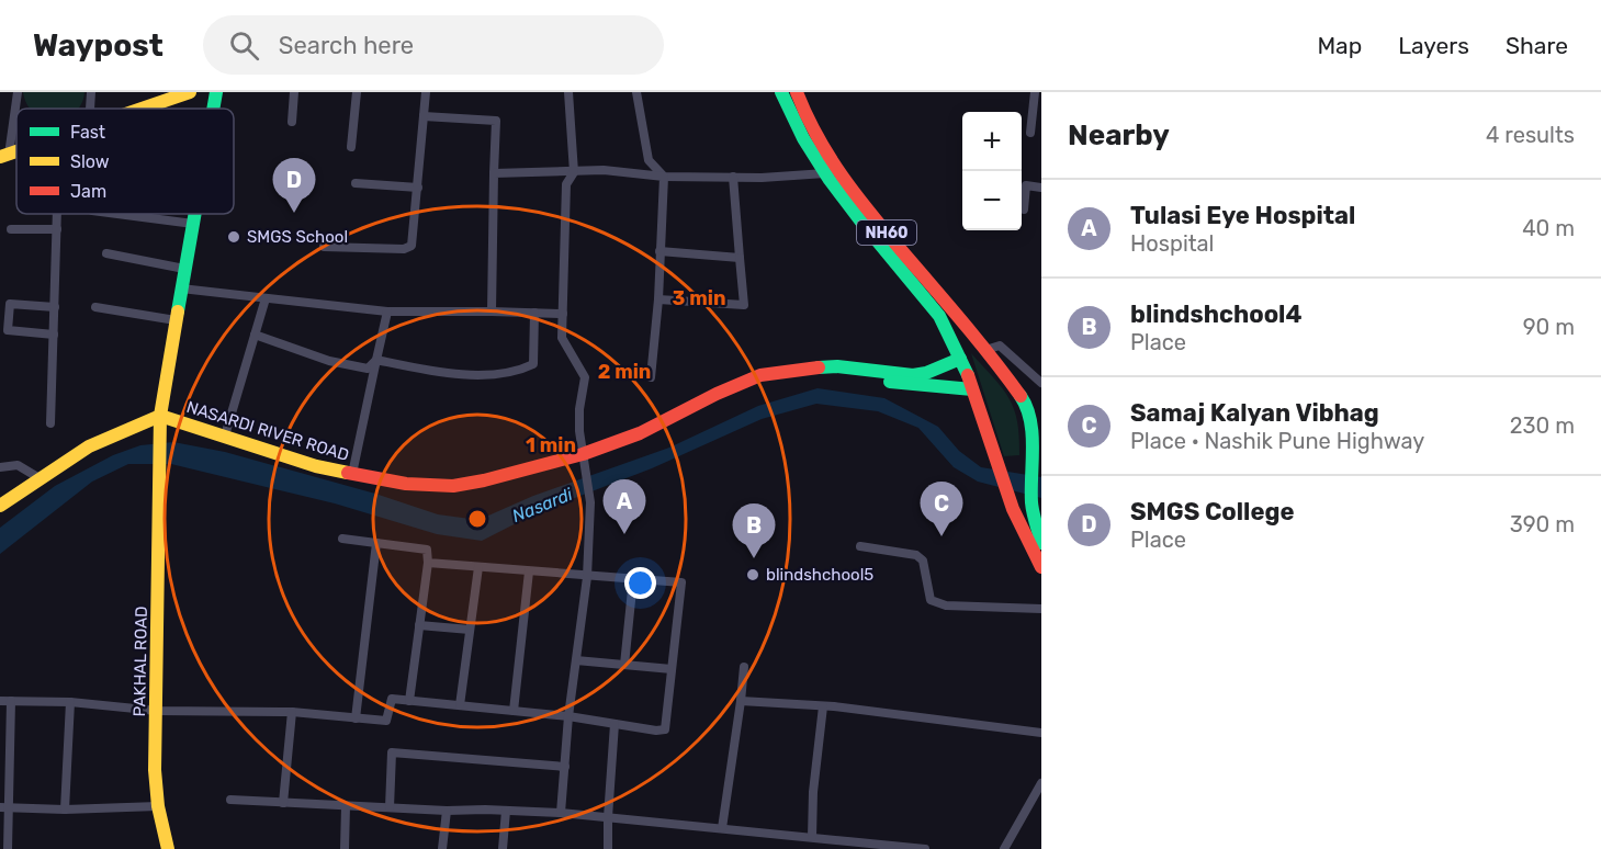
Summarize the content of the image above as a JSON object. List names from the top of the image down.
{
  "streets": {
    "main road": ["NH60", "NASARDI RIVER ROAD", "PAKHAL ROAD"]
  },
  "crossings": [
    ["NH60", "NASARDI RIVER ROAD"],
    ["NASARDI RIVER ROAD", "PAKHAL ROAD"]
  ],
  "water": ["Nasardi"],
  "places": ["SMGS School", "blindshchool5"],
  "legend": ["Fast", "Slow", "Jam"],
  "page": {
    "header": "Waypost",
    "search": "Search here",
    "nav": ["Map", "Layers", "Share"],
    "heading": ["Nearby", "4 results"],
    "map_buttons": ["+", "−"],
    "pins": [
      "D",
      "A",
      "C",
      "B"
    ],
    "list": [
      {
        "mark": "A",
        "name": "Tulasi Eye Hospital",
        "note": "Hospital",
        "value": "40 m"
      },
      {
        "mark": "B",
        "name": "blindshchool4",
        "note": "Place",
        "value": "90 m"
      },
      {
        "mark": "C",
        "name": "Samaj Kalyan Vibhag",
        "note": "Place · Nashik Pune Highway",
        "value": "230 m"
      },
      {
        "mark": "D",
        "name": "SMGS College",
        "note": "Place",
        "value": "390 m"
      }
    ]
  },
  "rings": ["3 min", "2 min", "1 min"]
}
